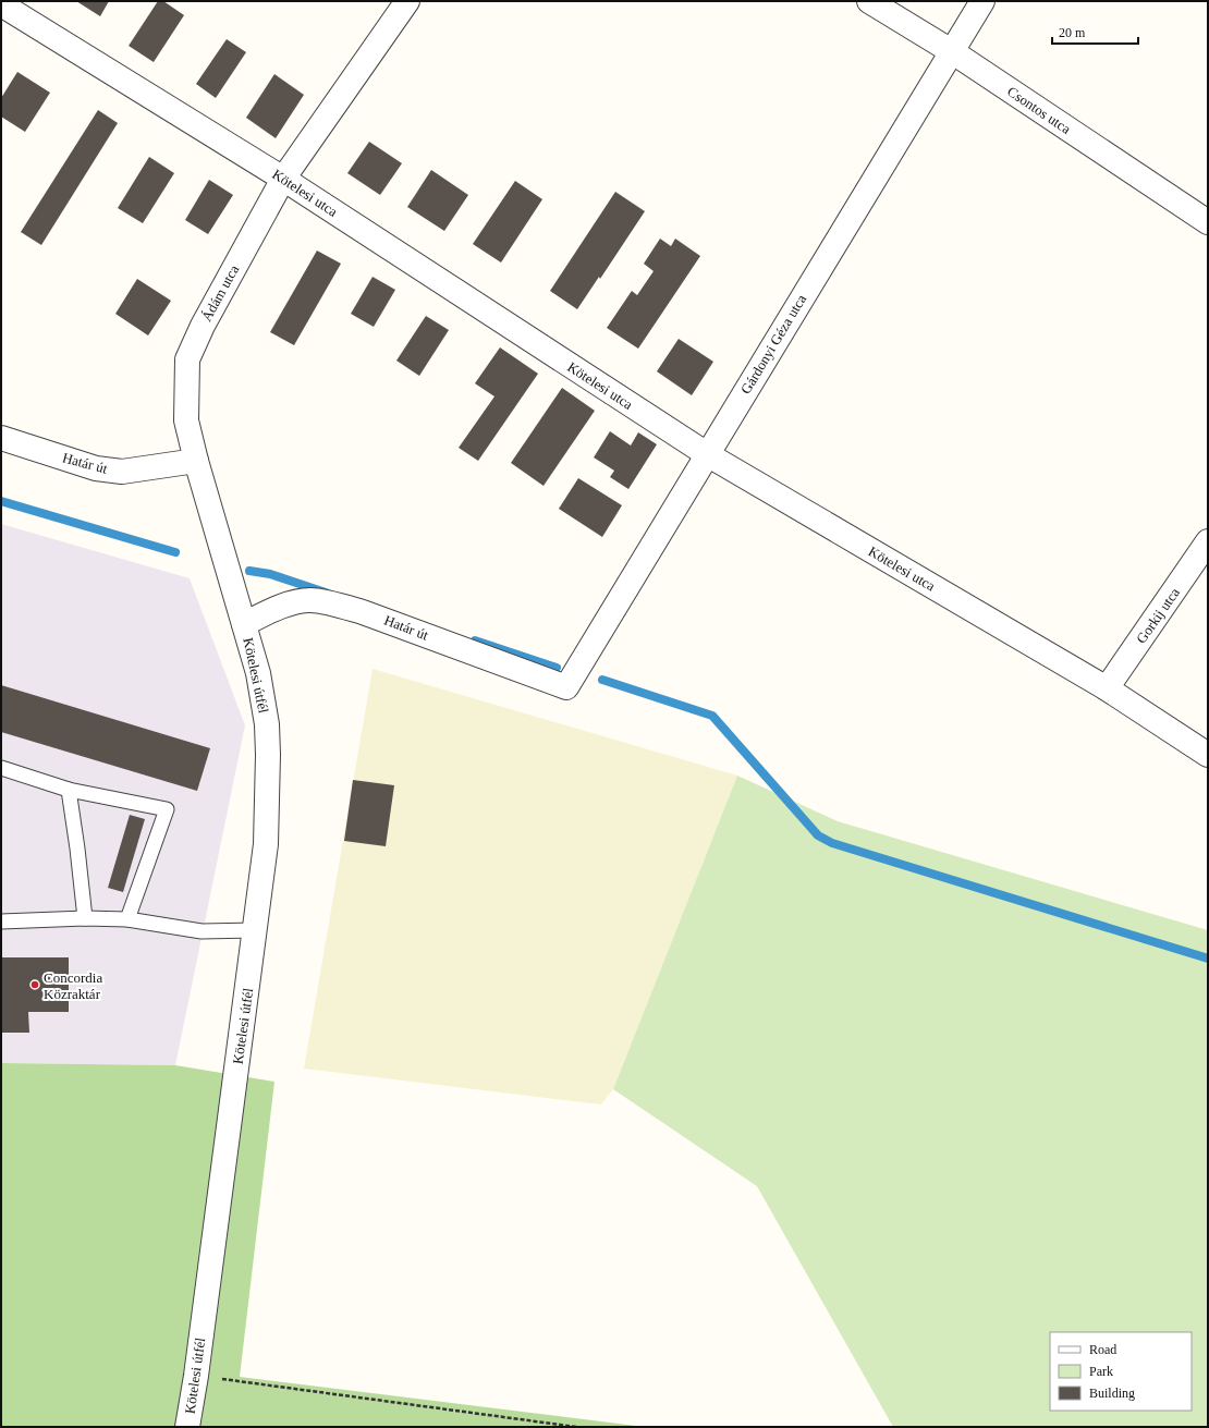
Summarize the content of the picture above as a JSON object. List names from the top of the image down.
{
  "streets": {
    "street": [
      "Csontos utca",
      "Kötelesi utca",
      "Ádám utca",
      "Gárdonyi Géza utca",
      "Határ út",
      "Gorkij utca",
      "Kötelesi útfél"
    ]
  },
  "crossings": [
    ["Csontos utca", "Gárdonyi Géza utca"],
    ["Kötelesi utca", "Ádám utca"],
    ["Kötelesi utca", "Gárdonyi Géza utca"],
    ["Kötelesi utca", "Gorkij utca"],
    ["Ádám utca", "Határ út"],
    ["Ádám utca", "Kötelesi útfél"],
    ["Gárdonyi Géza utca", "Határ út"],
    ["Határ út", "Kötelesi útfél"]
  ],
  "places": ["Concordia Közraktár"],
  "legend": ["Road", "Park", "Building"],
  "scale_bar": "20 m"
}
